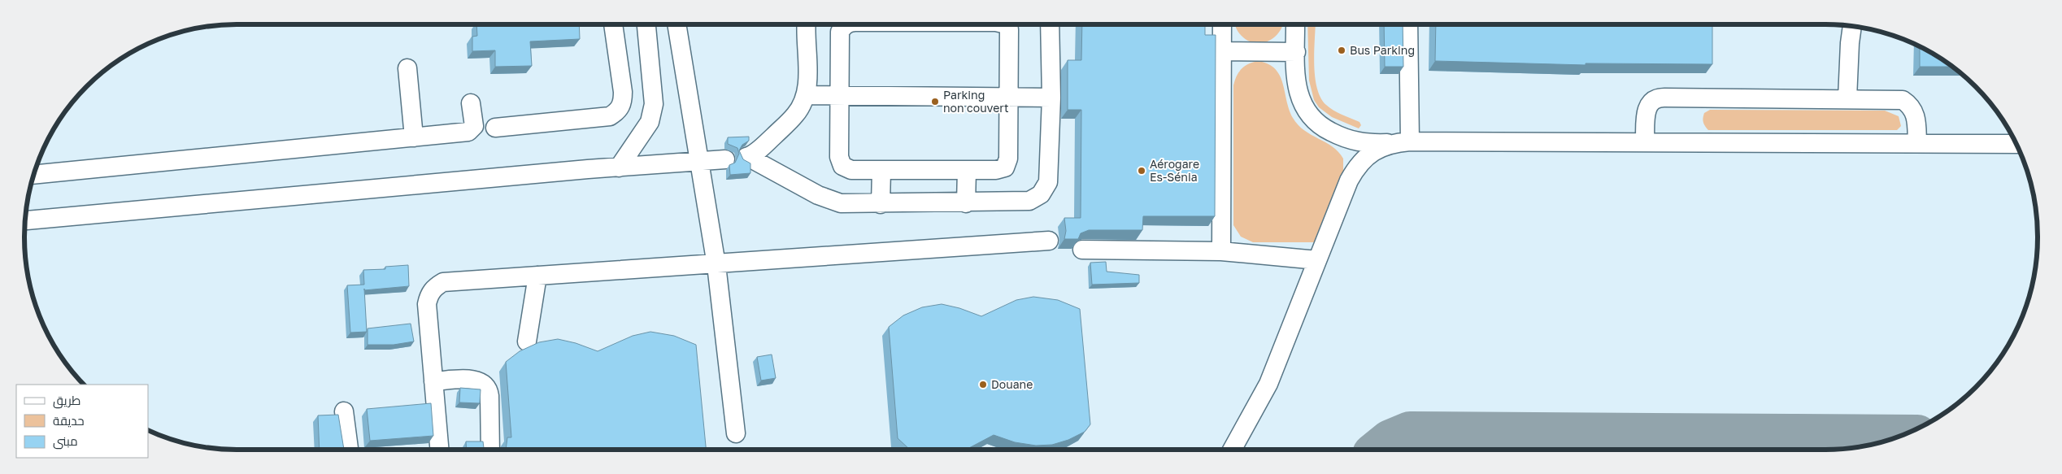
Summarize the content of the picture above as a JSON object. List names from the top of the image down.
{
  "places": [
    "Bus Parking",
    "Parking non couvert",
    "Aérogare Es-Sénia",
    "Douane"
  ],
  "legend": ["طريق", "حديقة", "مبنى"]
}
